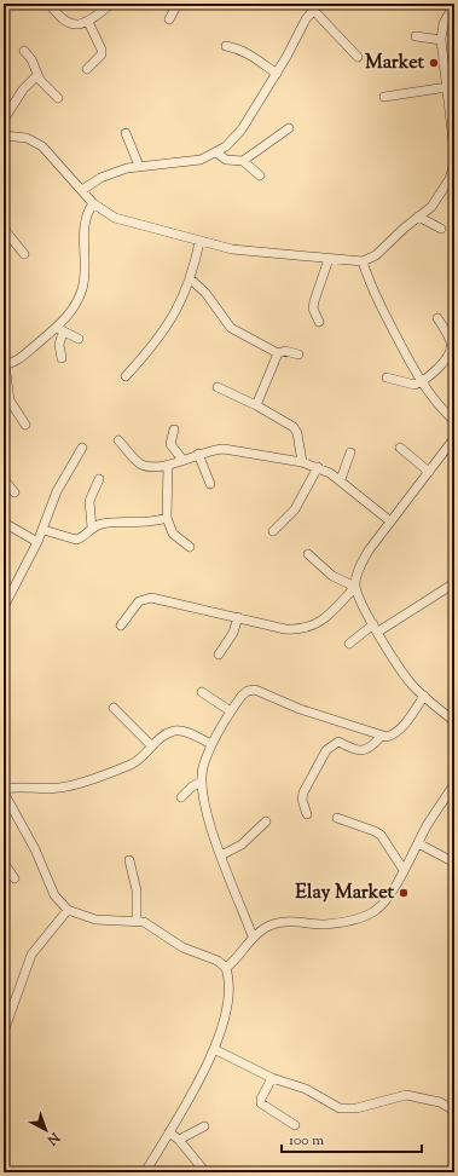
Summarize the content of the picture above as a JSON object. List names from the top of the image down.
{
  "places": ["Market", "Elay Market"],
  "scale_bar": "100 m",
  "north": "bottom right"
}
